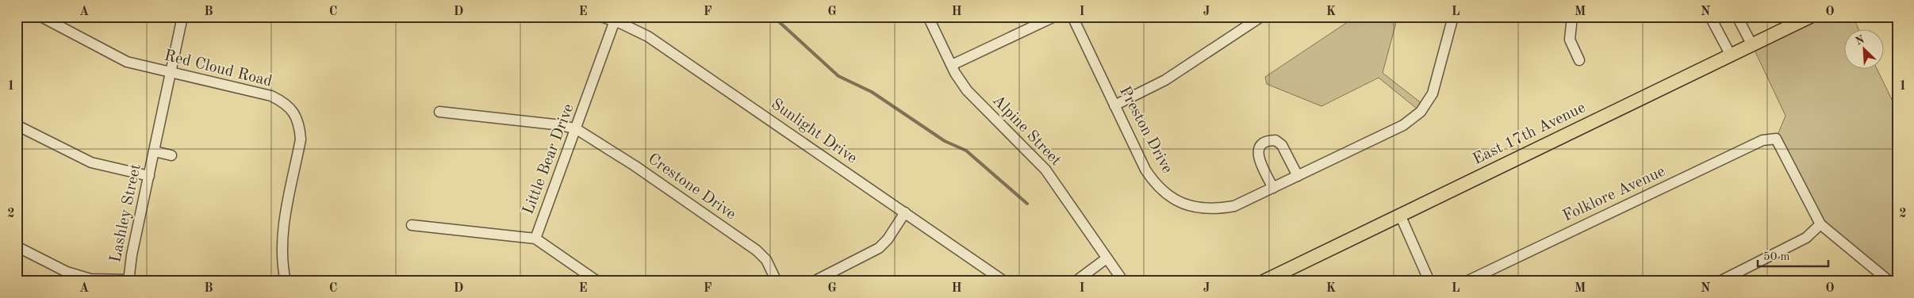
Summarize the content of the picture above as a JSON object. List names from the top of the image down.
{
  "streets": {
    "main road": ["East 17th Avenue"],
    "street": [
      "Red Cloud Road",
      "Preston Drive",
      "Alpine Street",
      "Sunlight Drive",
      "Little Bear Drive",
      "Crestone Drive",
      "Folklore Avenue",
      "Lashley Street"
    ]
  },
  "crossings": [
    ["Red Cloud Road", "Lashley Street"],
    ["Sunlight Drive", "Little Bear Drive"],
    ["Little Bear Drive", "Crestone Drive"]
  ],
  "scale_bar": "50 m",
  "north": "top left",
  "grid": {
    "columns": [
      "A",
      "B",
      "C",
      "D",
      "E",
      "F",
      "G",
      "H",
      "I",
      "J",
      "K",
      "L",
      "M",
      "N",
      "O"
    ],
    "rows": ["1", "2"]
  }
}
